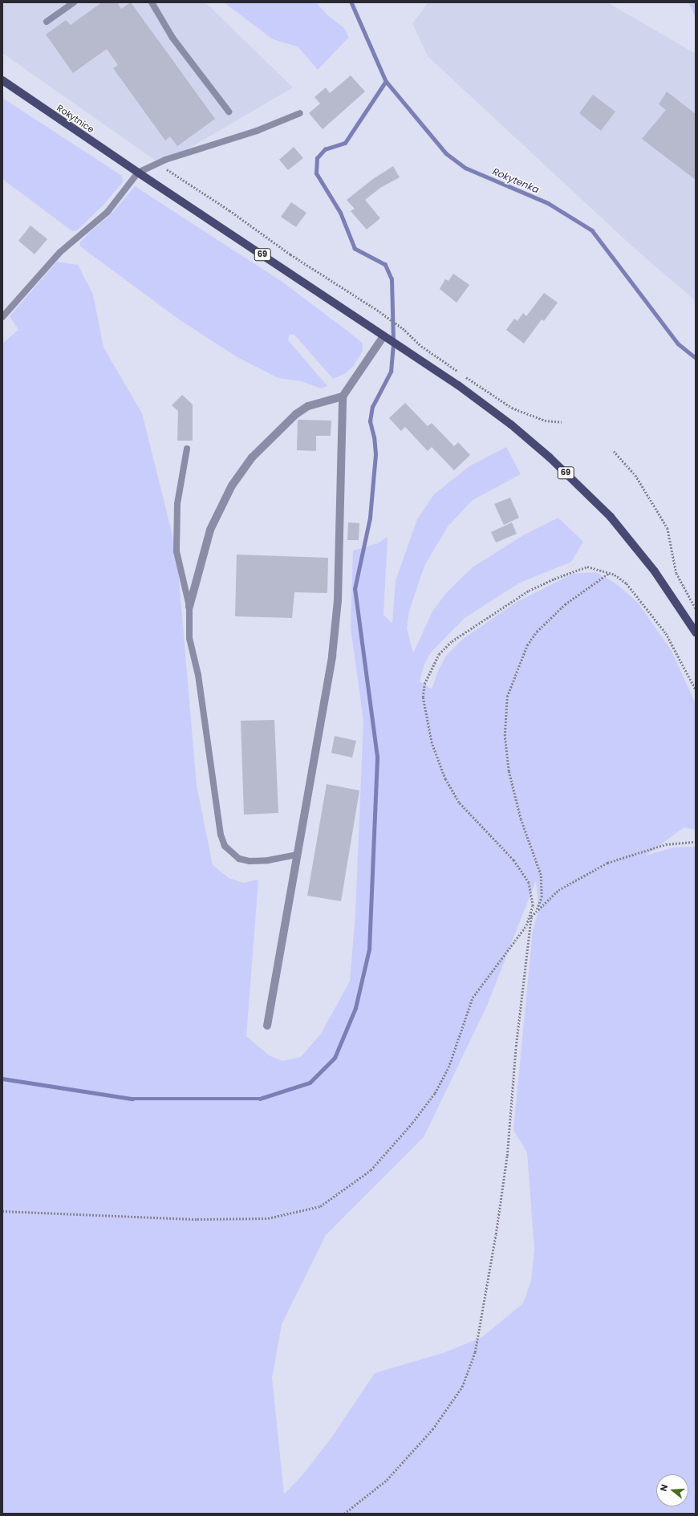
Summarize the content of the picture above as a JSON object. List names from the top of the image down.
{
  "streets": {
    "main road": ["Rokytnice", "69"]
  },
  "crossings": [
    ["Rokytnice", "69"]
  ],
  "water": ["Rokytenka"],
  "north": "left"
}
